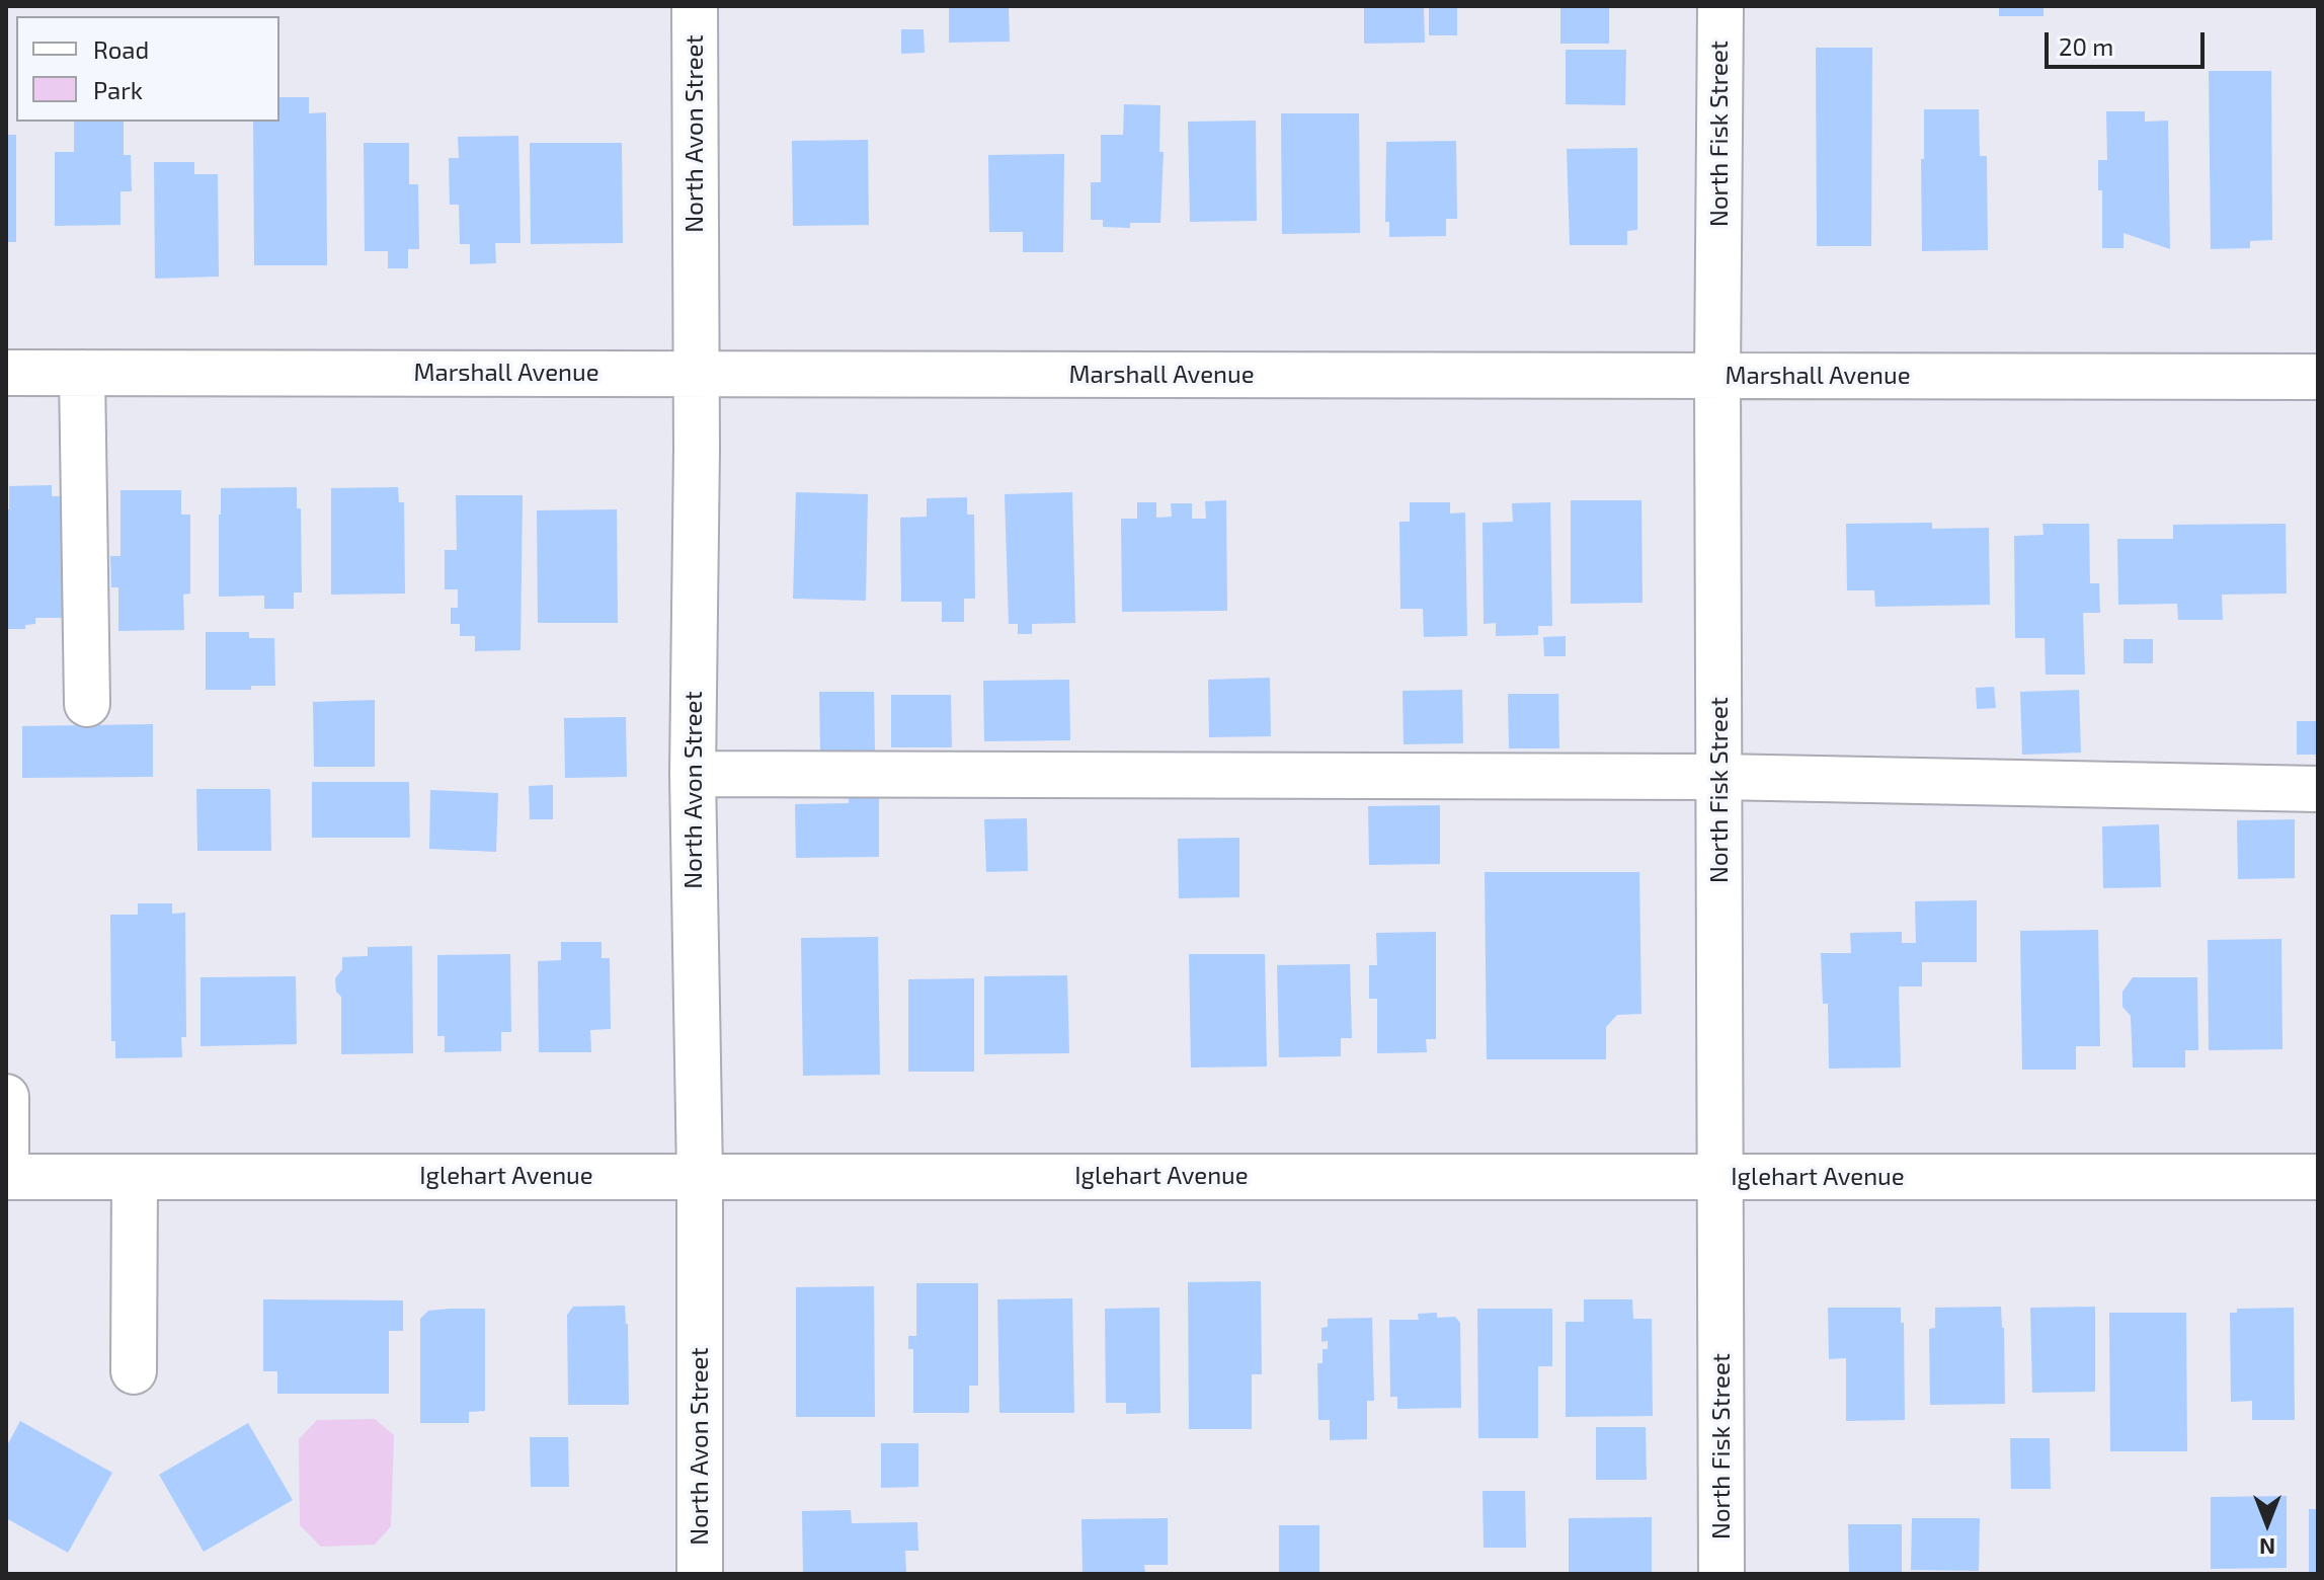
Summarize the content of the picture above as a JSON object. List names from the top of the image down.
{
  "streets": {
    "street": [
      "North Avon Street",
      "North Fisk Street",
      "Marshall Avenue",
      "Iglehart Avenue"
    ]
  },
  "crossings": [
    ["North Avon Street", "Marshall Avenue"],
    ["North Avon Street", "Iglehart Avenue"],
    ["North Fisk Street", "Marshall Avenue"],
    ["North Fisk Street", "Iglehart Avenue"]
  ],
  "legend": ["Road", "Park"],
  "scale_bar": "20 m",
  "north": "bottom"
}
